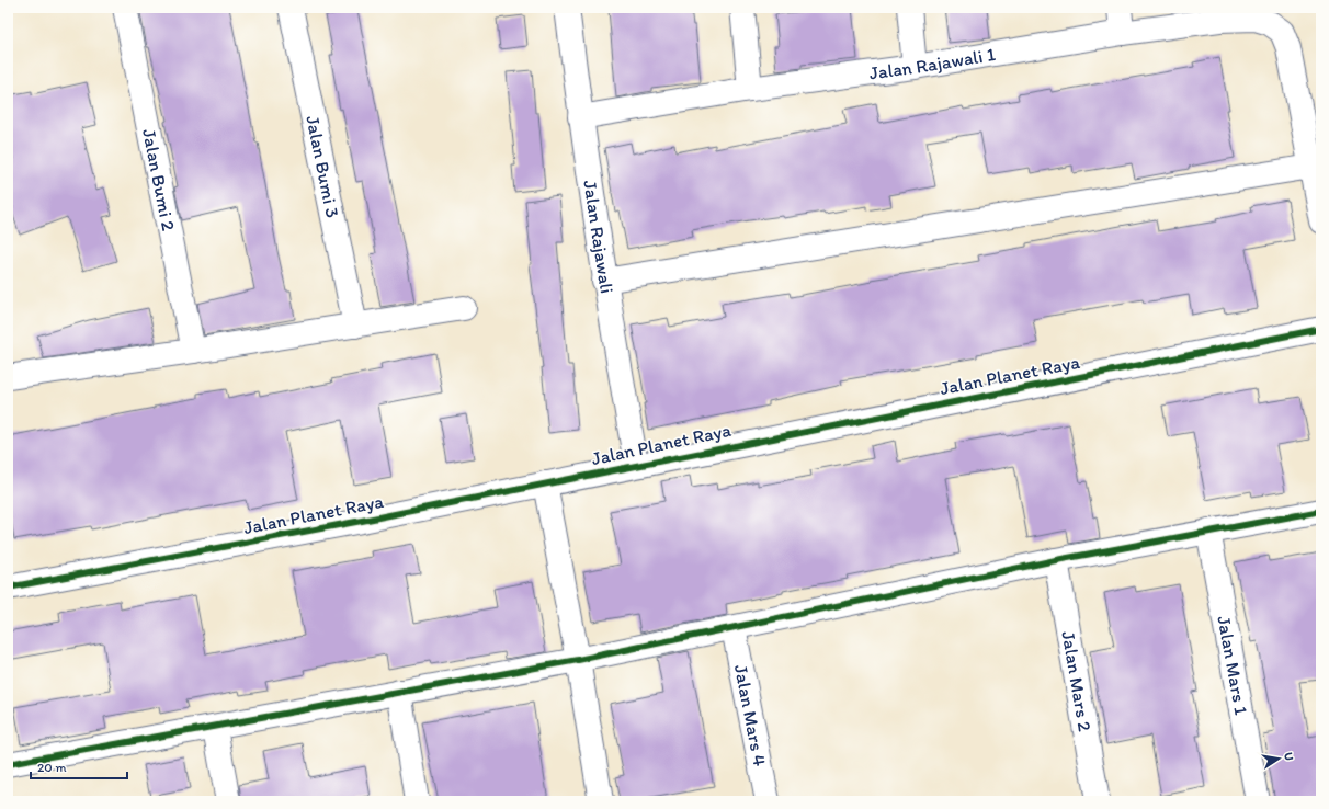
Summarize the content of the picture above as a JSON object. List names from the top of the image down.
{
  "streets": {
    "street": [
      "Jalan Rajawali 1",
      "Jalan Bumi 3",
      "Jalan Bumi 2",
      "Jalan Rajawali",
      "Jalan Planet Raya",
      "Jalan Mars 1",
      "Jalan Mars 2",
      "Jalan Mars 4"
    ]
  },
  "crossings": [
    ["Jalan Rajawali 1", "Jalan Rajawali"],
    ["Jalan Rajawali", "Jalan Planet Raya"]
  ],
  "scale_bar": "20 m",
  "north": "right"
}
